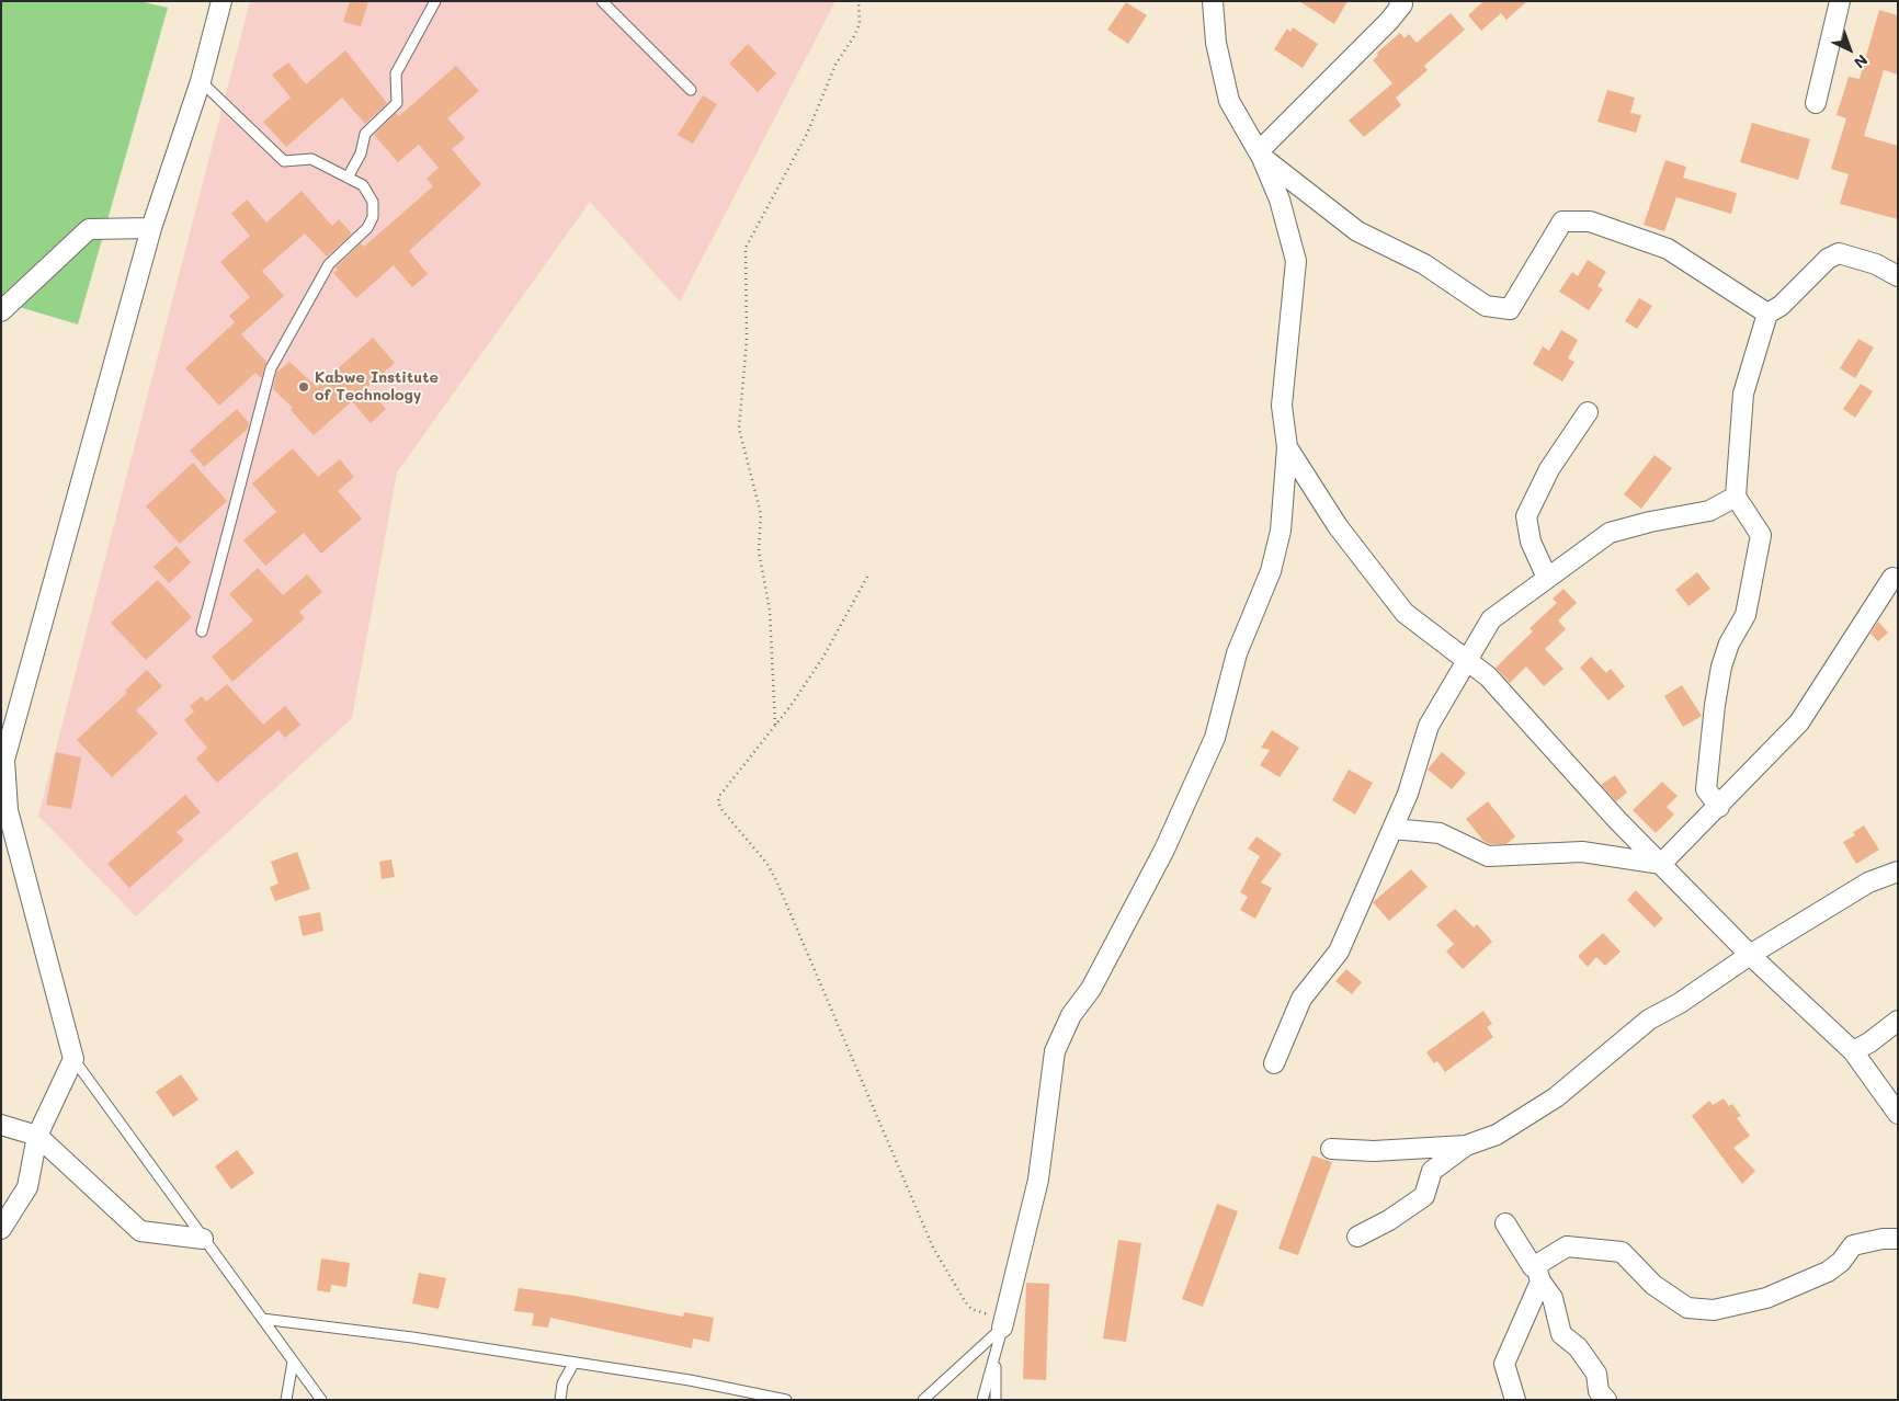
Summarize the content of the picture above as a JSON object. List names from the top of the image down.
{
  "places": ["Kabwe Institute of Technology"],
  "north": "bottom right"
}
